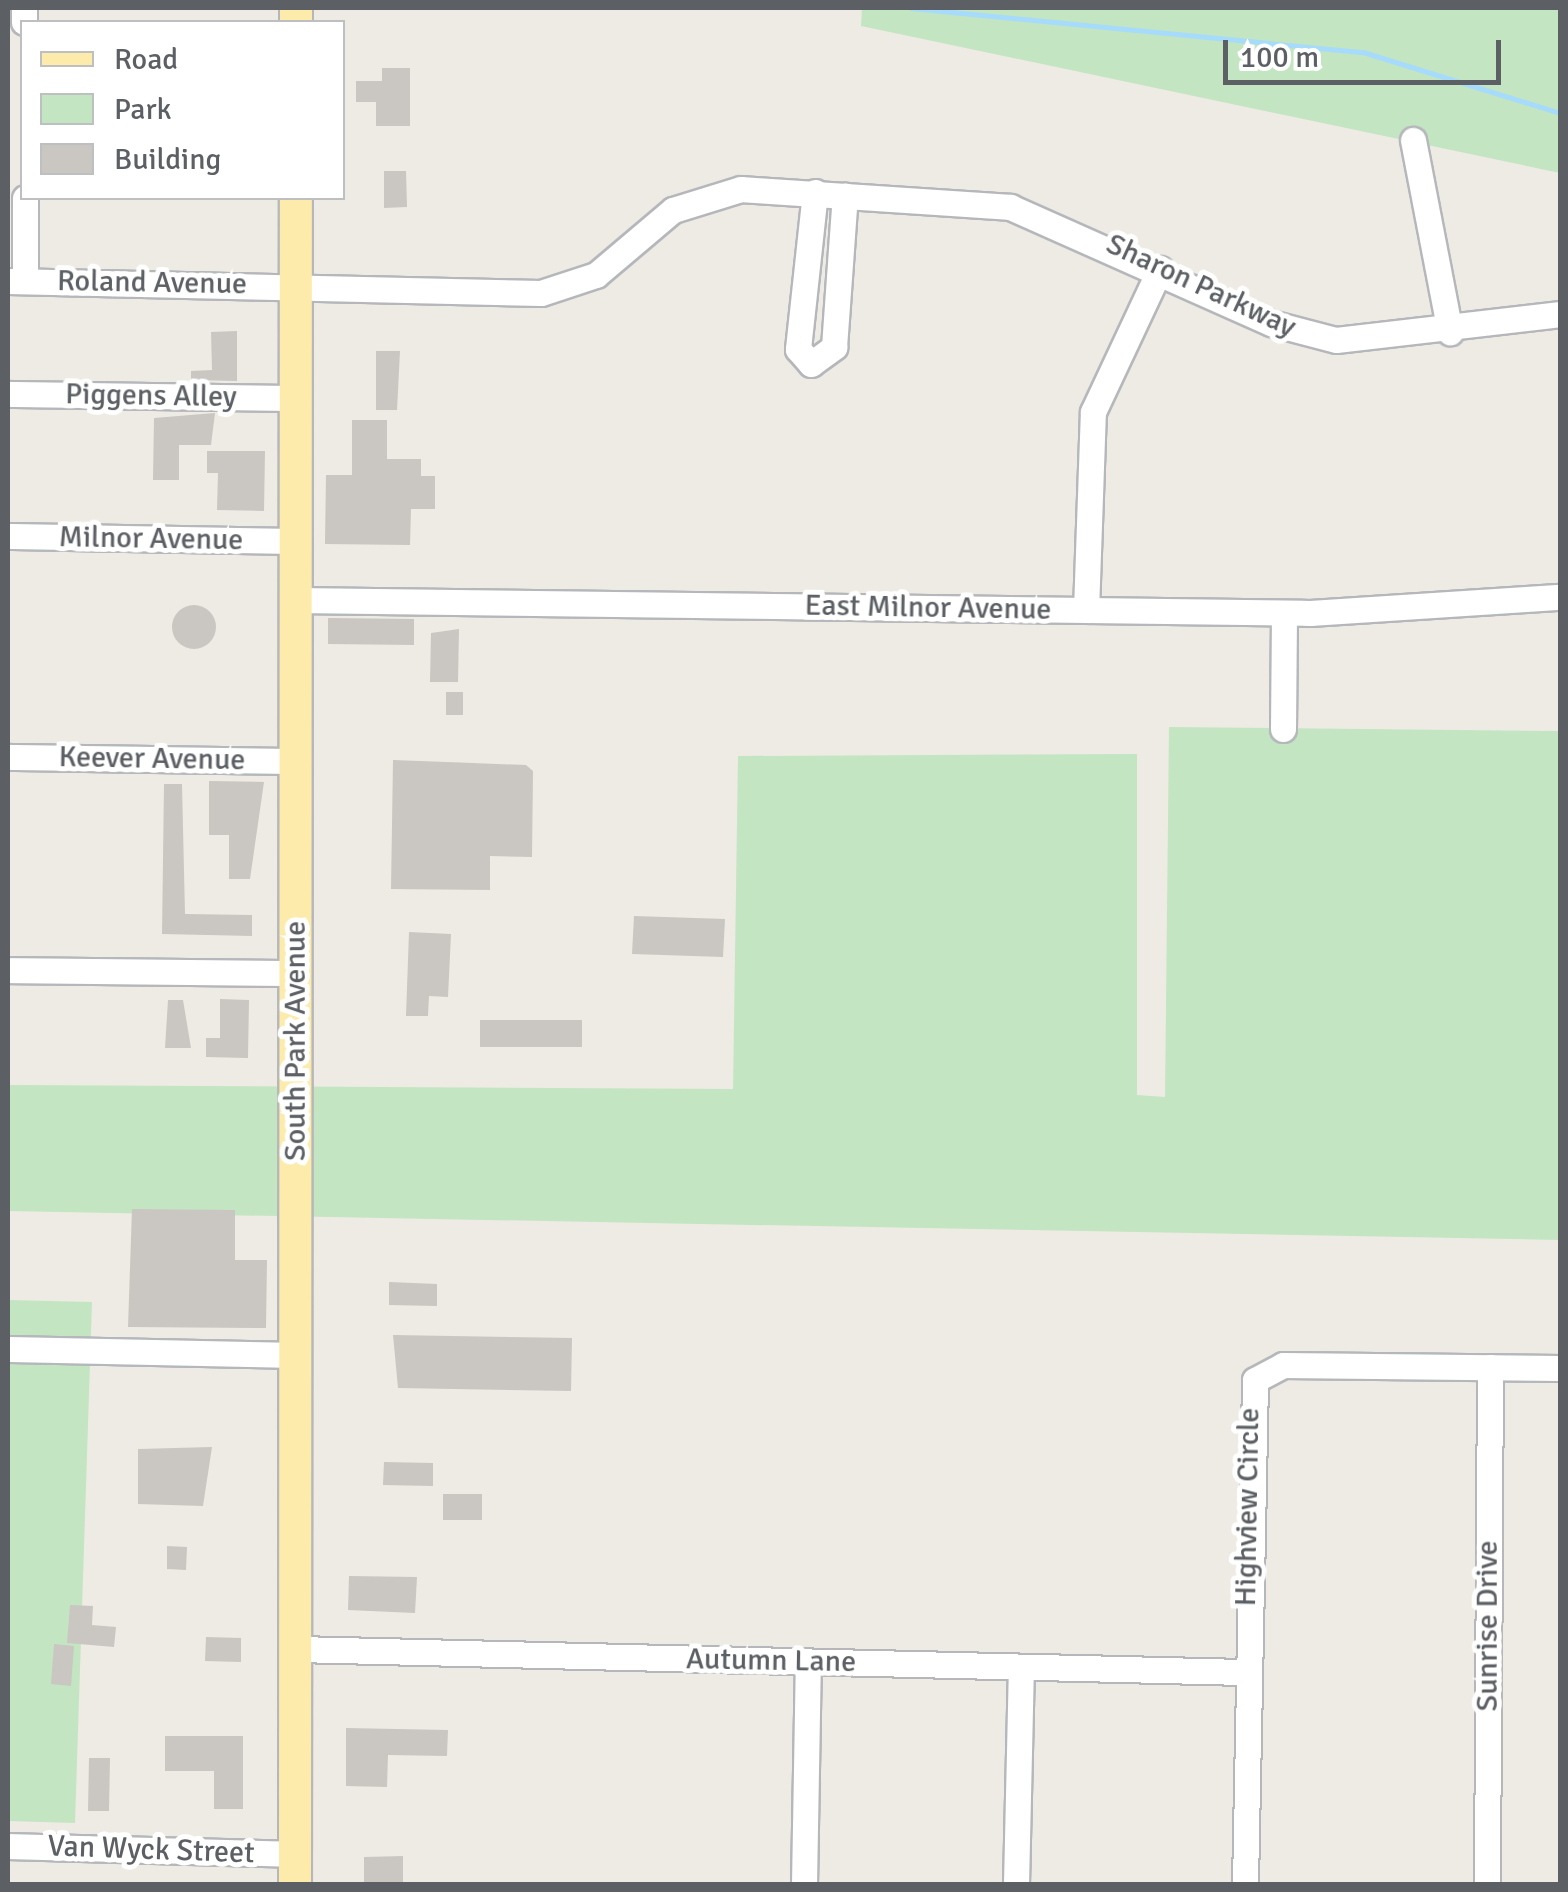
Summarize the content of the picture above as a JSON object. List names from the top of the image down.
{
  "streets": {
    "main road": ["South Park Avenue"],
    "street": [
      "Roland Avenue",
      "Sharon Parkway",
      "Piggens Alley",
      "Milnor Avenue",
      "East Milnor Avenue",
      "Keever Avenue",
      "Highview Circle",
      "Sunrise Drive",
      "Autumn Lane",
      "Van Wyck Street"
    ]
  },
  "crossings": [
    ["Roland Avenue", "Sharon Parkway"],
    ["Roland Avenue", "South Park Avenue"],
    ["Sharon Parkway", "South Park Avenue"],
    ["Piggens Alley", "South Park Avenue"],
    ["Milnor Avenue", "South Park Avenue"],
    ["East Milnor Avenue", "South Park Avenue"],
    ["Keever Avenue", "South Park Avenue"],
    ["South Park Avenue", "Autumn Lane"],
    ["South Park Avenue", "Van Wyck Street"],
    ["Highview Circle", "Sunrise Drive"],
    ["Highview Circle", "Autumn Lane"]
  ],
  "legend": ["Road", "Park", "Building"],
  "scale_bar": "100 m"
}
